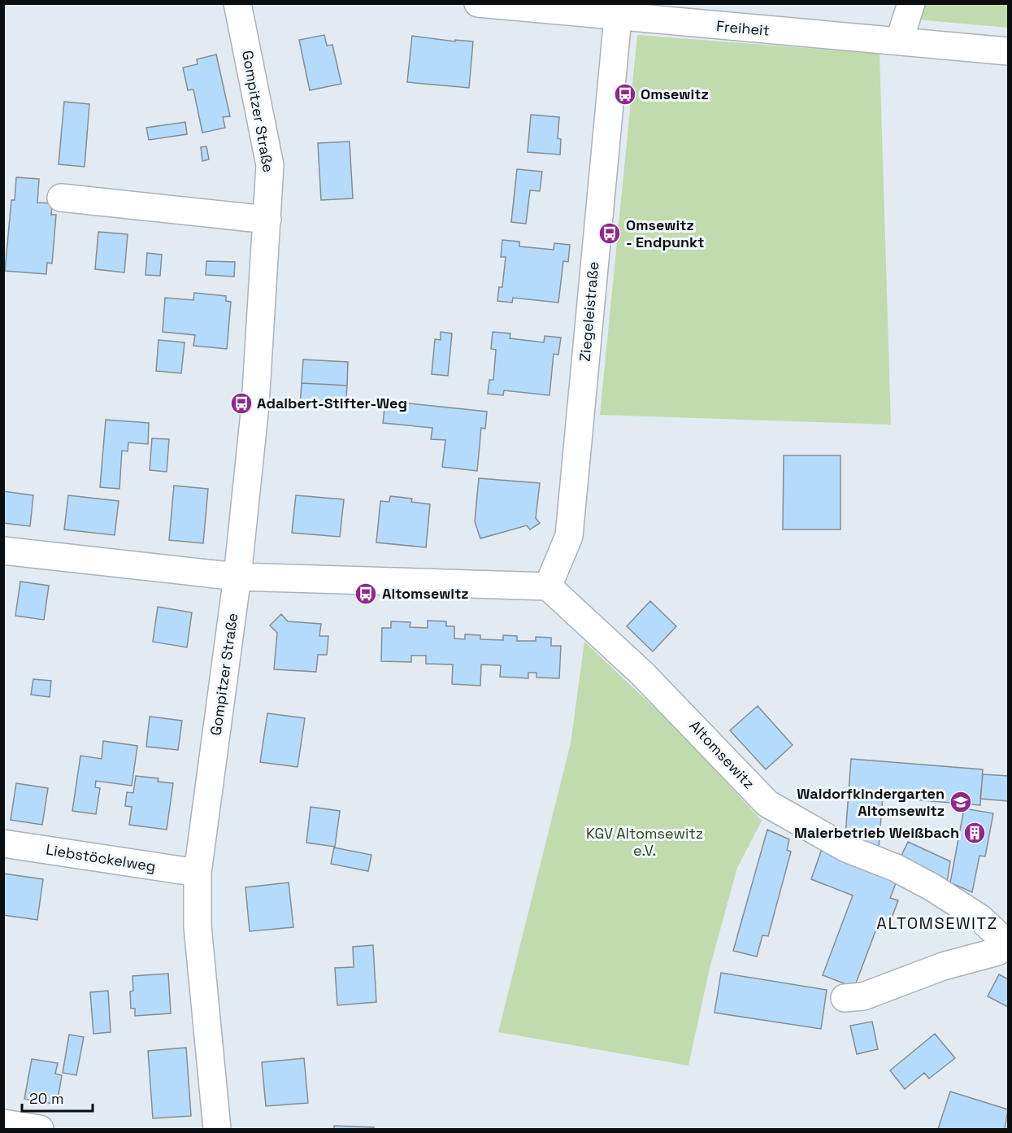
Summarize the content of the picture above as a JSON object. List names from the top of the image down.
{
  "streets": {
    "street": [
      "Freiheit",
      "Gompitzer Straße",
      "Ziegeleistraße",
      "Altomsewitz",
      "Liebstöckelweg"
    ]
  },
  "crossings": [
    ["Freiheit", "Ziegeleistraße"],
    ["Gompitzer Straße", "Liebstöckelweg"],
    ["Ziegeleistraße", "Altomsewitz"]
  ],
  "districts": ["ALTOMSEWITZ"],
  "parks": ["KGV Altomsewitz e.V."],
  "places": {
    "bus stop": [
      "Omsewitz",
      "Omsewitz - Endpunkt",
      "Adalbert-Stifter-Weg",
      "Altomsewitz"
    ],
    "school or university": ["Waldorfkindergarten Altomsewitz"],
    "building": ["Malerbetrieb Weißbach"]
  },
  "scale_bar": "20 m"
}
